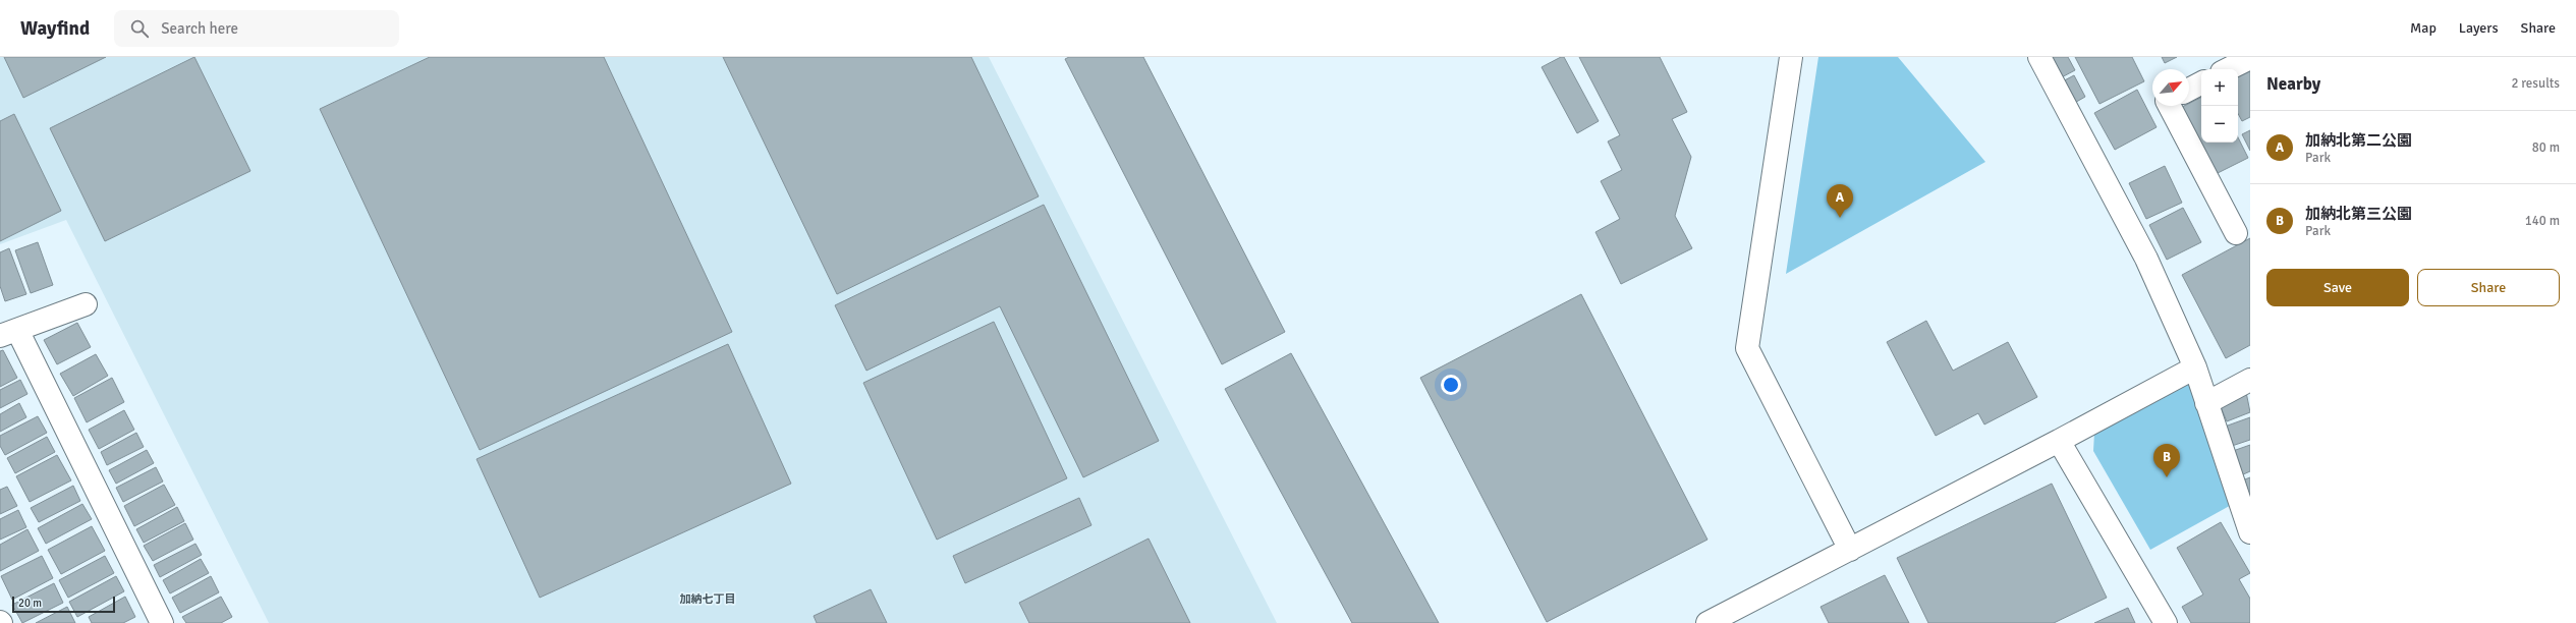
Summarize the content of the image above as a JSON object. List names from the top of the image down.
{
  "districts": ["加納七丁目"],
  "scale_bar": "20 m",
  "north": "top right",
  "page": {
    "header": "Wayfind",
    "search": "Search here",
    "nav": ["Map", "Layers", "Share"],
    "heading": ["Nearby", "2 results"],
    "map_buttons": ["+", "−"],
    "list": [
      {
        "mark": "A",
        "name": "加納北第二公園",
        "note": "Park",
        "value": "80 m"
      },
      {
        "mark": "B",
        "name": "加納北第三公園",
        "note": "Park",
        "value": "140 m"
      }
    ],
    "pins": ["A", "B"],
    "buttons": ["Save", "Share"],
    "scale": "20 m"
  }
}
